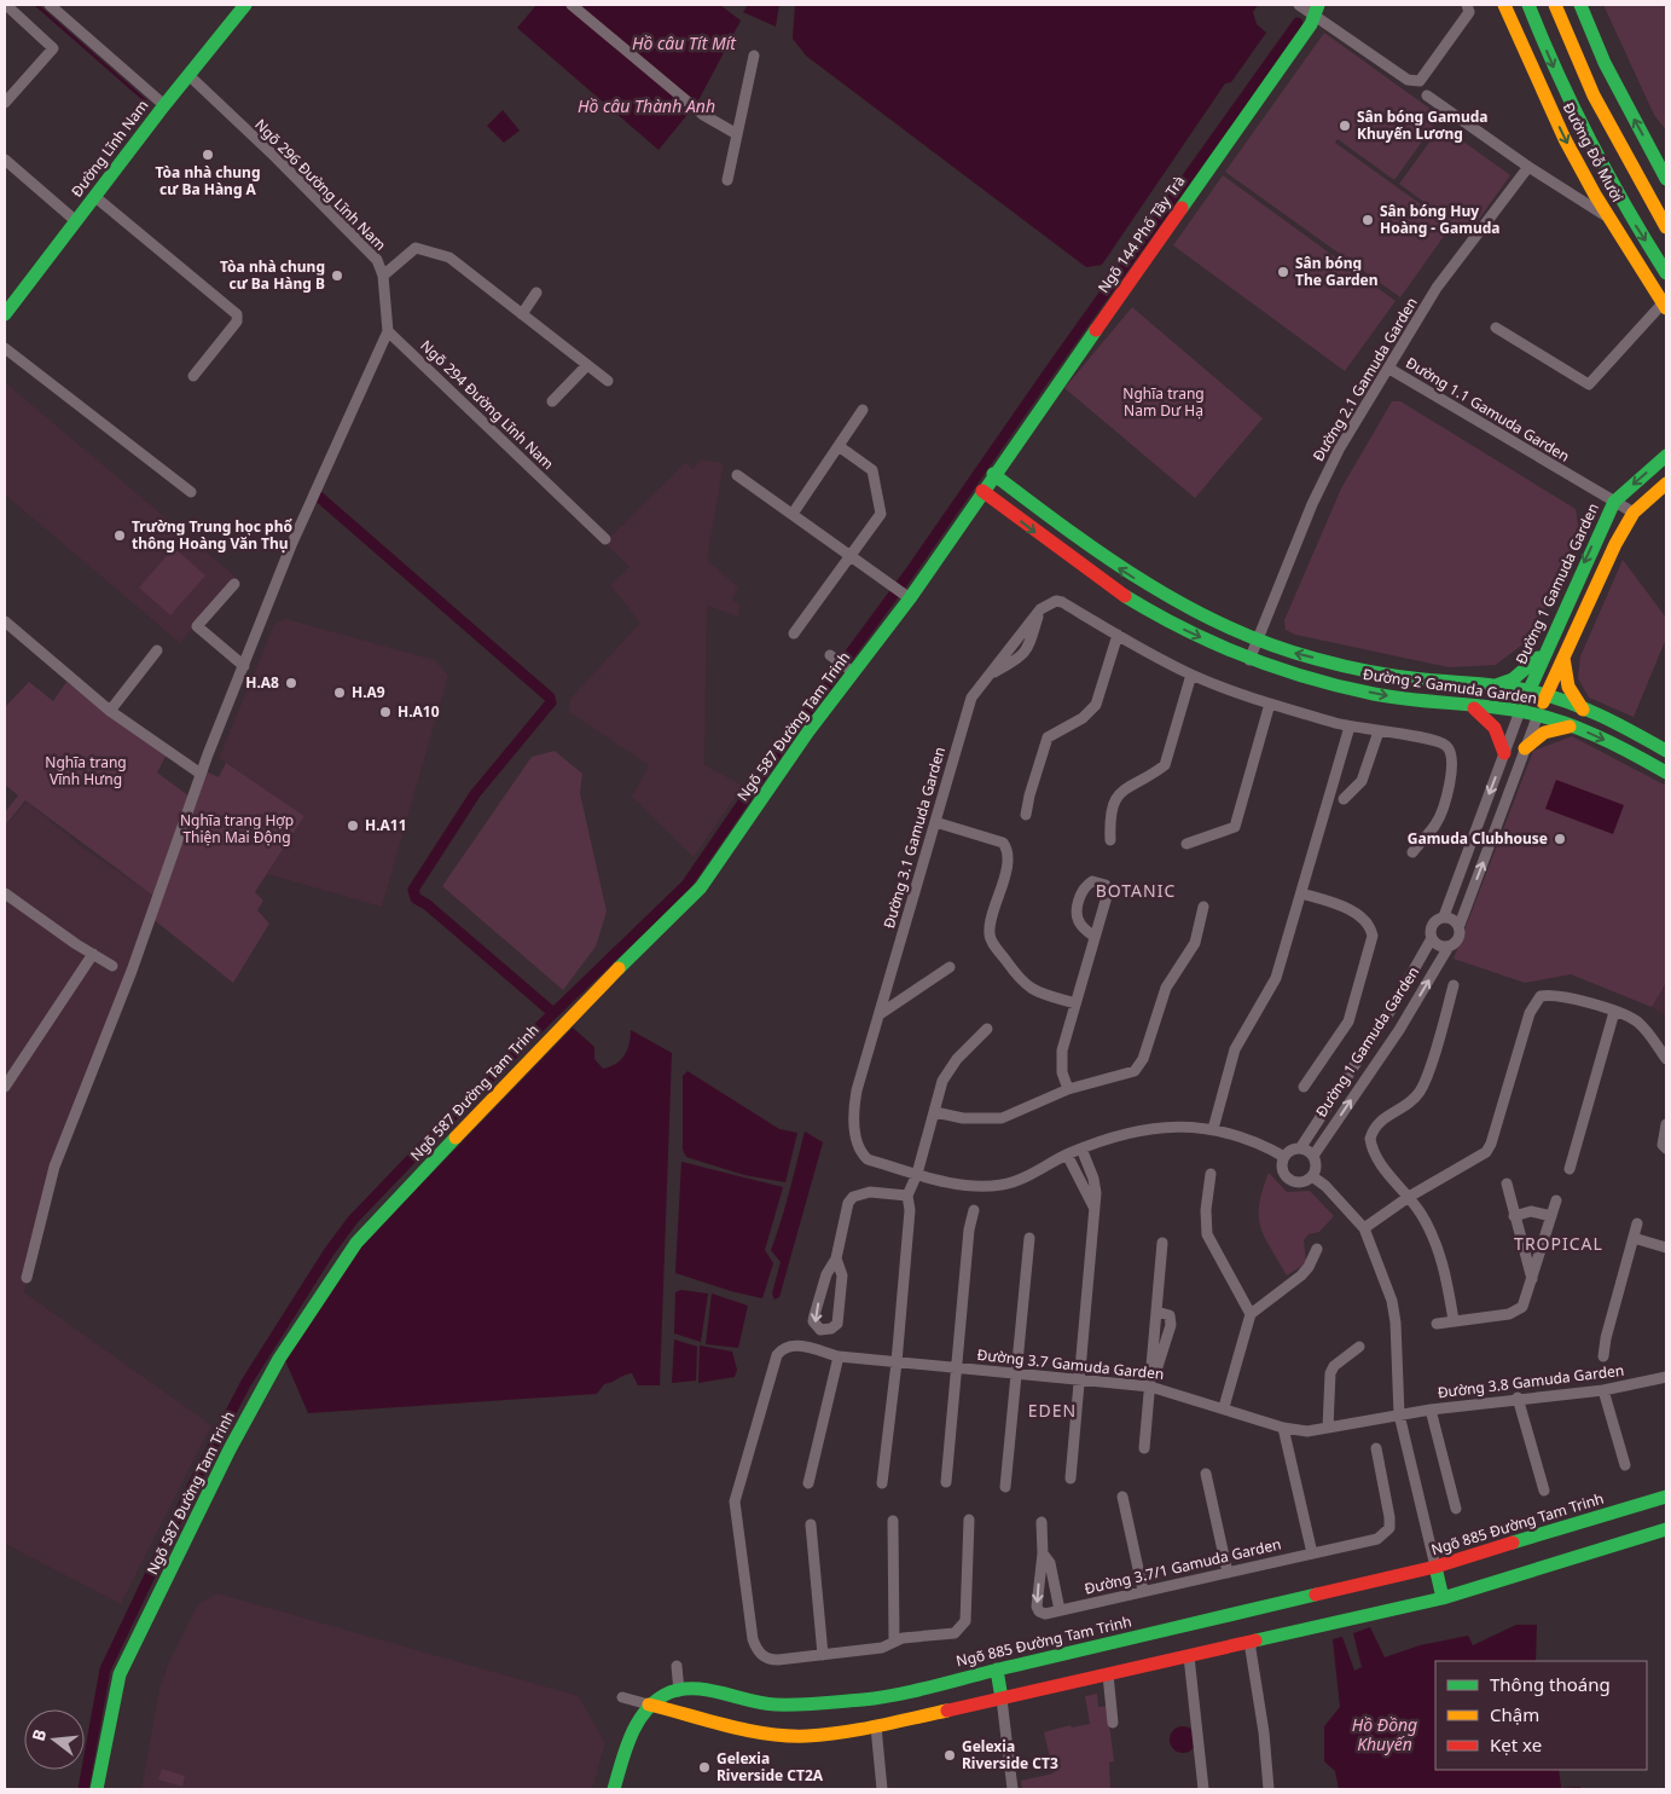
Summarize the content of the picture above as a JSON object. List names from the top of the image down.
{
  "streets": {
    "main road": [
      "Đường Lĩnh Nam",
      "Đường Đỗ Mười",
      "Ngõ 144 Phố Tây Trà",
      "Đường 1 Gamuda Garden",
      "Đường 2 Gamuda Garden",
      "Ngõ 587 Đường Tam Trinh",
      "Ngõ 885 Đường Tam Trinh"
    ],
    "street": [
      "Ngõ 296 Đường Lĩnh Nam",
      "Đường 2.1 Gamuda Garden",
      "Ngõ 294 Đường Lĩnh Nam",
      "Đường 1.1 Gamuda Garden",
      "Đường 3.1 Gamuda Garden",
      "Đường 3.7 Gamuda Garden",
      "Đường 3.8 Gamuda Garden",
      "Đường 3.7/1 Gamuda Garden"
    ]
  },
  "crossings": [
    ["Đường Lĩnh Nam", "Ngõ 296 Đường Lĩnh Nam"],
    ["Ngõ 144 Phố Tây Trà", "Đường 2 Gamuda Garden"],
    ["Ngõ 144 Phố Tây Trà", "Ngõ 587 Đường Tam Trinh"],
    ["Đường 2.1 Gamuda Garden", "Đường 1.1 Gamuda Garden"],
    ["Đường 2.1 Gamuda Garden", "Đường 2 Gamuda Garden"],
    ["Đường 1.1 Gamuda Garden", "Đường 1 Gamuda Garden"],
    ["Đường 1 Gamuda Garden", "Đường 2 Gamuda Garden"],
    ["Đường 1 Gamuda Garden", "Đường 3.1 Gamuda Garden"],
    ["Đường 2 Gamuda Garden", "Ngõ 587 Đường Tam Trinh"],
    ["Đường 3.7 Gamuda Garden", "Đường 3.8 Gamuda Garden"]
  ],
  "districts": ["BOTANIC", "TROPICAL", "EDEN"],
  "water": ["Hồ câu Tít Mít", "Hồ câu Thành Anh", "Hồ Đồng Khuyến"],
  "parks": ["Nghĩa trang Nam Dư Hạ", "Nghĩa trang Vĩnh Hưng", "Nghĩa trang Hợp Thiện Mai Động"],
  "places": [
    "Sân bóng Gamuda Khuyến Lương",
    "Tòa nhà chung cư Ba Hàng A",
    "Sân bóng Huy Hoàng - Gamuda",
    "Sân bóng The Garden",
    "Tòa nhà chung cư Ba Hàng B",
    "Trường Trung học phổ thông Hoàng Văn Thụ",
    "H.A8",
    "H.A9",
    "H.A10",
    "H.A11",
    "Gamuda Clubhouse",
    "Gelexia Riverside CT3",
    "Gelexia Riverside CT2A"
  ],
  "legend": ["Thông thoáng", "Chậm", "Kẹt xe"],
  "north": "left"
}
